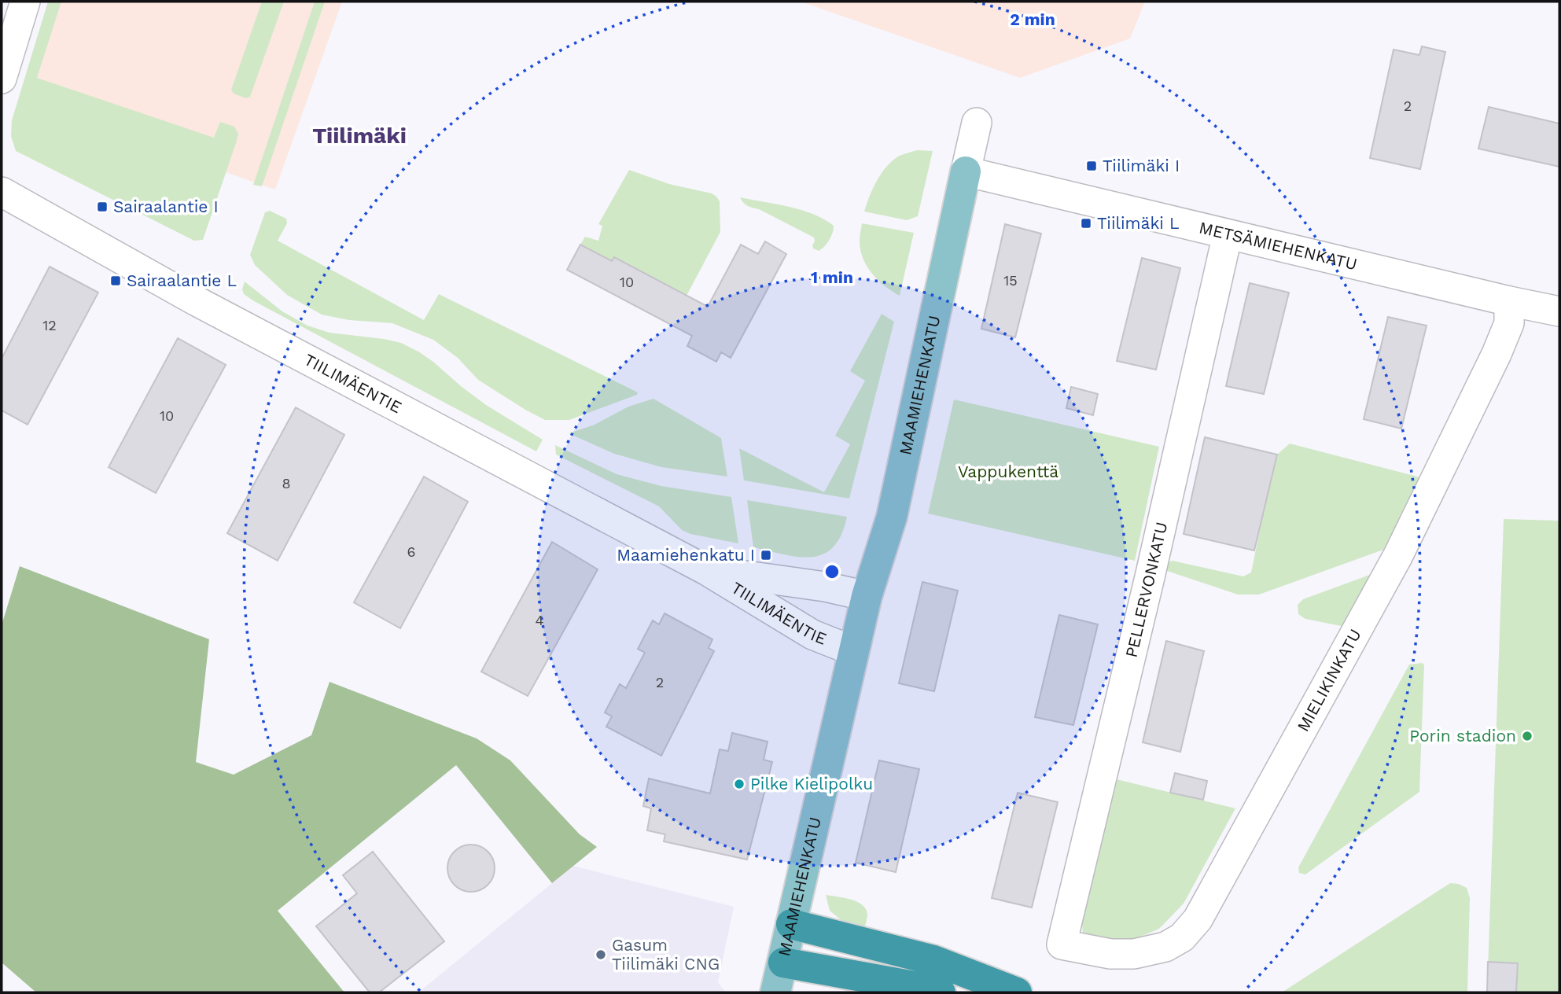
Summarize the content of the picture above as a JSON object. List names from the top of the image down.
{
  "streets": {
    "main road": ["MAAMIEHENKATU"],
    "street": [
      "METSÄMIEHENKATU",
      "TIILIMÄENTIE",
      "PELLERVONKATU",
      "MIELIKINKATU"
    ]
  },
  "crossings": [
    ["METSÄMIEHENKATU", "MAAMIEHENKATU"],
    ["METSÄMIEHENKATU", "PELLERVONKATU"],
    ["METSÄMIEHENKATU", "MIELIKINKATU"],
    ["TIILIMÄENTIE", "MAAMIEHENKATU"],
    ["PELLERVONKATU", "MIELIKINKATU"]
  ],
  "districts": ["Tiilimäki"],
  "parks": ["Vappukenttä"],
  "places": {
    "transit": [
      "Tiilimäki I",
      "Sairaalantie I",
      "Tiilimäki L",
      "Sairaalantie L",
      "Maamiehenkatu I"
    ],
    "other": ["Porin stadion", "Pilke Kielipolku", "Gasum Tiilimäki CNG"]
  },
  "house_numbers": [
    "2",
    "15",
    "10",
    "12",
    "10",
    "8",
    "6",
    "4",
    "2"
  ],
  "rings": ["2 min", "1 min"]
}
